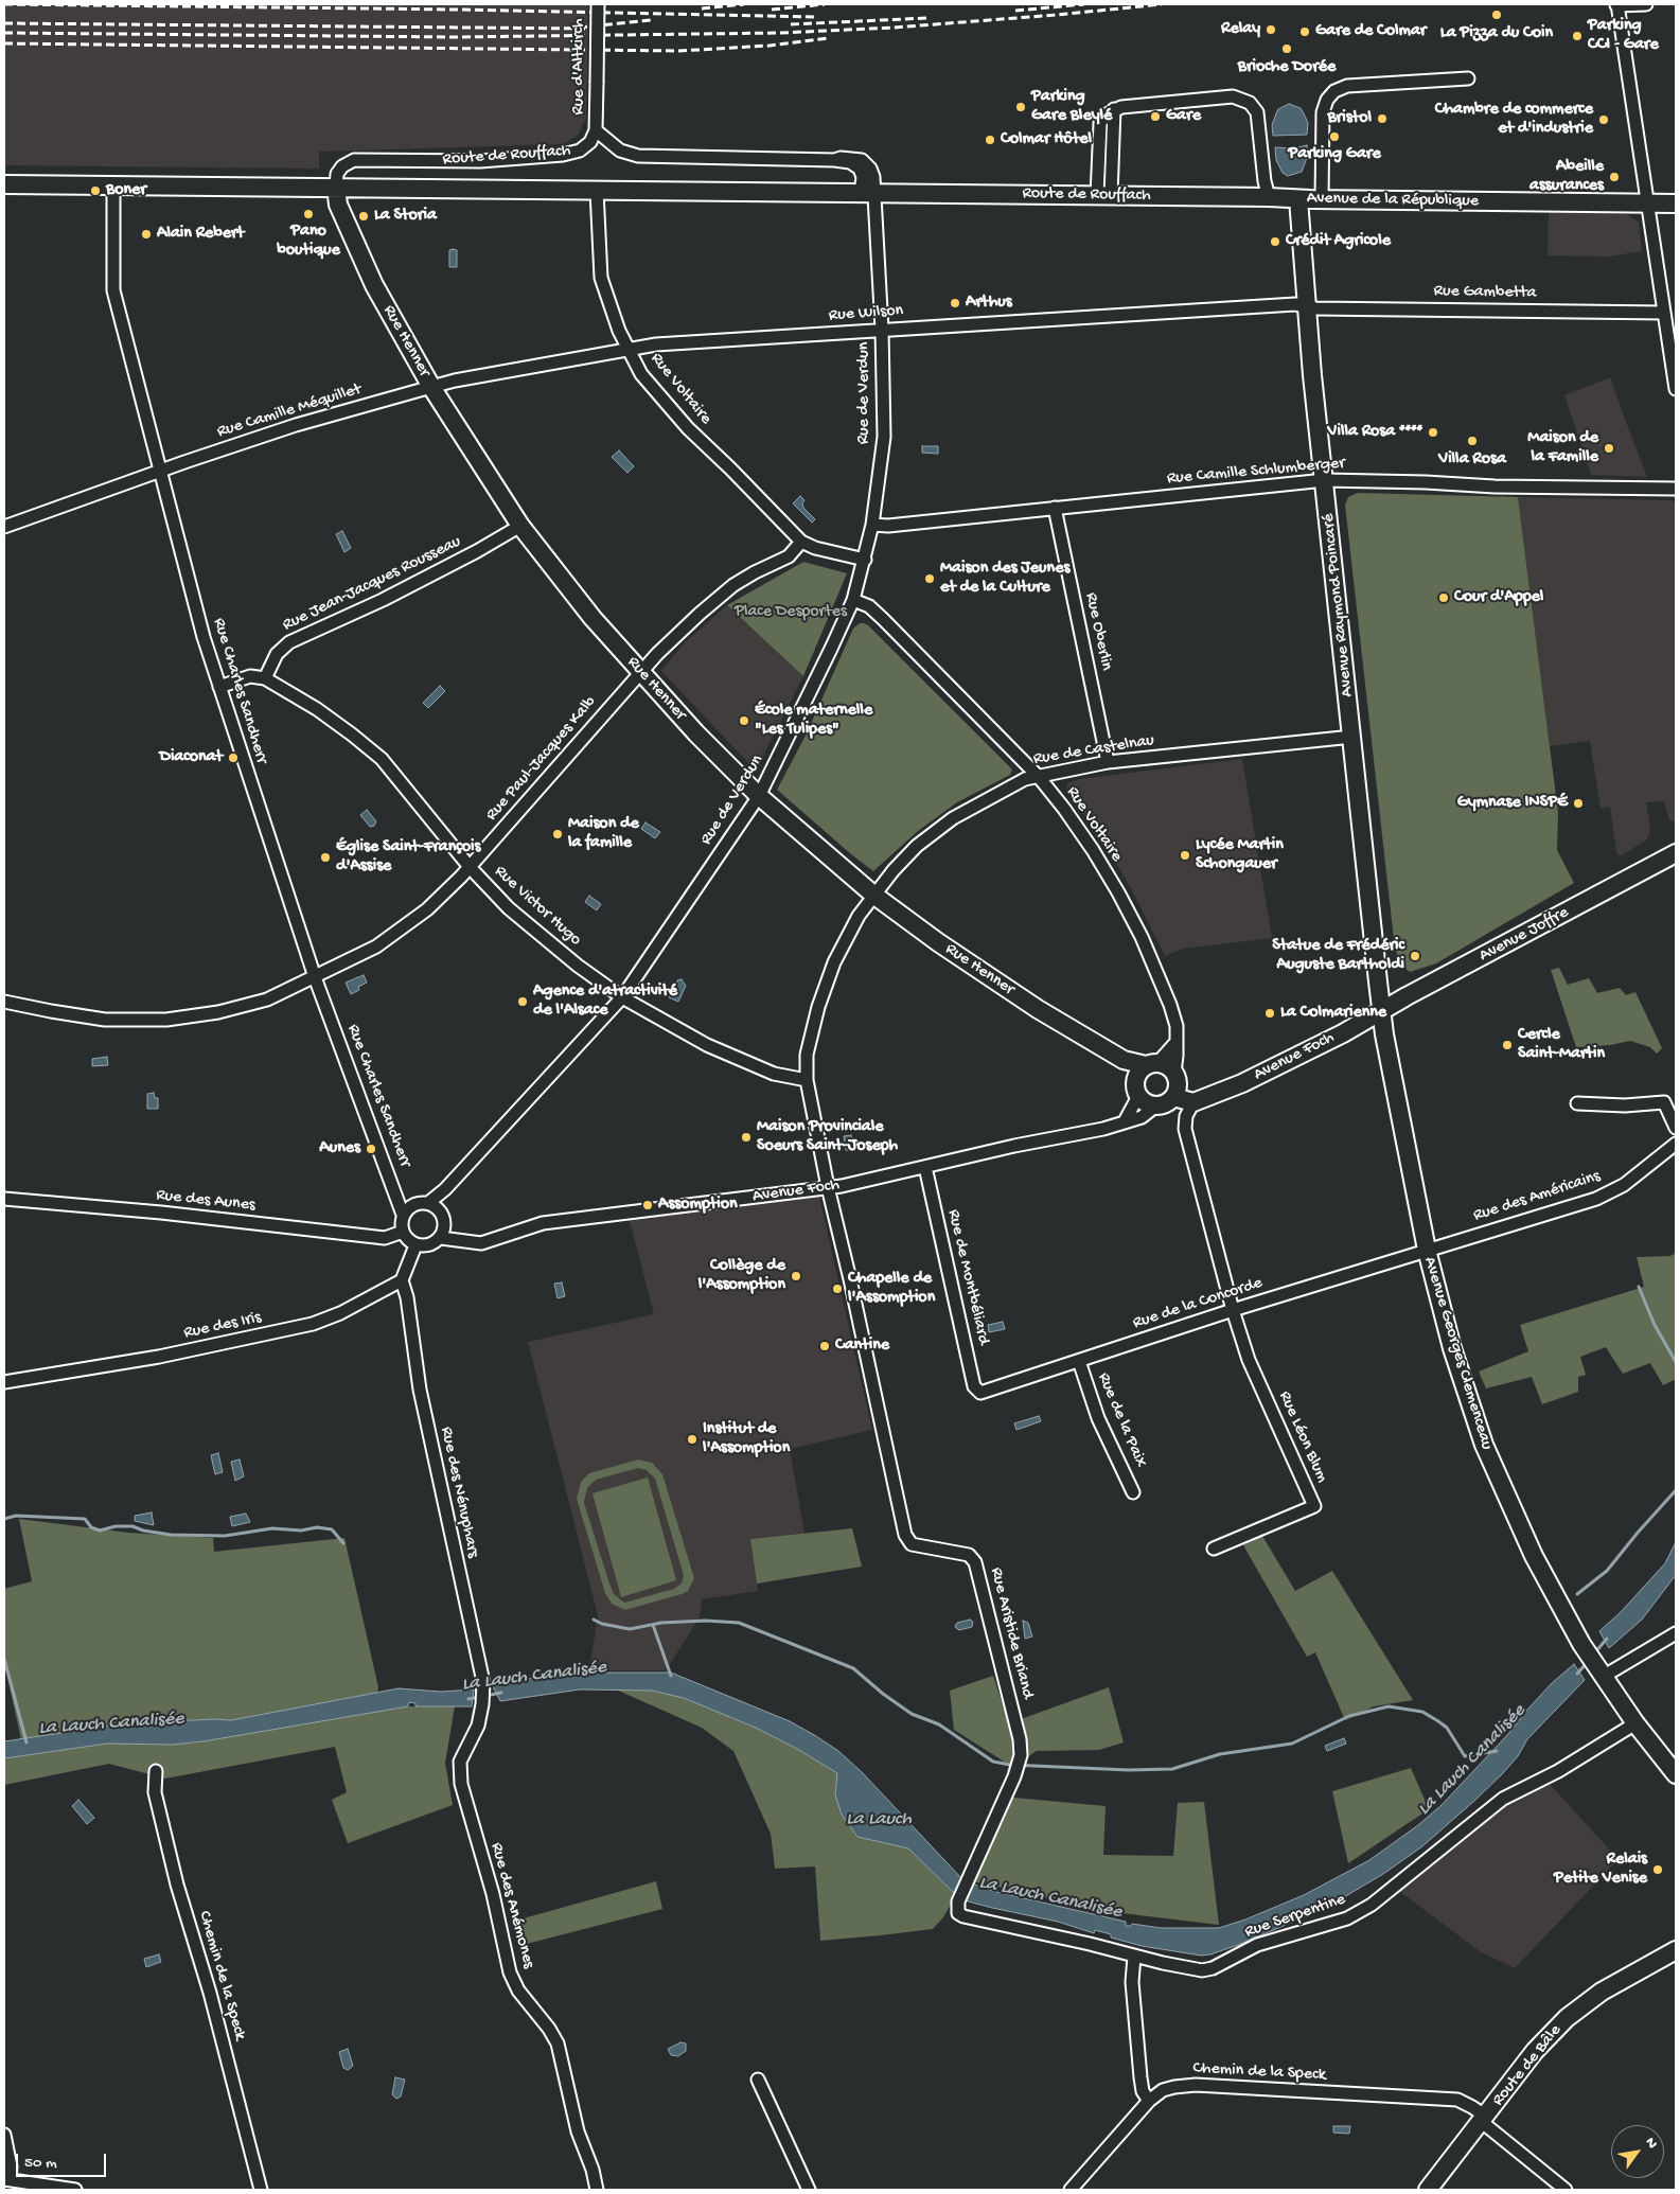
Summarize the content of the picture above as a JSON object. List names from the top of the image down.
{
  "streets": {
    "street": [
      "Rue d'Altkirch",
      "Route de Rouffach",
      "Avenue de la République",
      "Rue Gambetta",
      "Rue Wilson",
      "Rue Henner",
      "Rue Voltaire",
      "Rue de Verdun",
      "Rue Camille Méquillet",
      "Rue Camille Schlumberger",
      "Rue Jean-Jacques Rousseau",
      "Avenue Raymond Poincaré",
      "Rue Oberlin",
      "Rue Charles Sandherr",
      "Rue de Castelnau",
      "Rue Paul-Jacques Kalb",
      "Rue Victor Hugo",
      "Avenue Joffre",
      "Avenue Foch",
      "Rue des Américains",
      "Rue des Aunes",
      "Rue de Montbéliard",
      "Rue de la Concorde",
      "Rue des Iris",
      "Avenue Georges Clemenceau",
      "Rue de la Paix",
      "Rue Léon Blum",
      "Rue des Nénuphars",
      "Rue Aristide Briand",
      "Rue des Anémones",
      "Rue Serpentine",
      "Chemin de la Speck",
      "Route de Bâle"
    ]
  },
  "crossings": [
    ["Rue d'Altkirch", "Route de Rouffach"],
    ["Route de Rouffach", "Avenue de la République"],
    ["Route de Rouffach", "Rue Henner"],
    ["Route de Rouffach", "Rue Voltaire"],
    ["Route de Rouffach", "Rue de Verdun"],
    ["Route de Rouffach", "Avenue Raymond Poincaré"],
    ["Route de Rouffach", "Rue Charles Sandherr"],
    ["Avenue de la République", "Avenue Raymond Poincaré"],
    ["Rue Gambetta", "Rue Wilson"],
    ["Rue Gambetta", "Avenue Raymond Poincaré"],
    ["Rue Wilson", "Rue Henner"],
    ["Rue Wilson", "Rue Voltaire"],
    ["Rue Wilson", "Rue de Verdun"],
    ["Rue Wilson", "Rue Camille Méquillet"],
    ["Rue Wilson", "Avenue Raymond Poincaré"],
    ["Rue Henner", "Rue Voltaire"],
    ["Rue Henner", "Rue de Verdun"],
    ["Rue Henner", "Rue Camille Méquillet"],
    ["Rue Henner", "Rue Jean-Jacques Rousseau"],
    ["Rue Henner", "Rue de Castelnau"],
    ["Rue Henner", "Rue Paul-Jacques Kalb"],
    ["Rue Henner", "Avenue Foch"],
    ["Rue Voltaire", "Rue de Verdun"],
    ["Rue Voltaire", "Rue de Castelnau"],
    ["Rue Voltaire", "Avenue Foch"],
    ["Rue de Verdun", "Rue Camille Schlumberger"],
    ["Rue de Verdun", "Rue Charles Sandherr"],
    ["Rue de Verdun", "Rue Victor Hugo"],
    ["Rue de Verdun", "Avenue Foch"],
    ["Rue de Verdun", "Rue des Aunes"],
    ["Rue Camille Méquillet", "Rue Charles Sandherr"],
    ["Rue Camille Schlumberger", "Avenue Raymond Poincaré"],
    ["Rue Camille Schlumberger", "Rue Oberlin"],
    ["Rue Jean-Jacques Rousseau", "Rue Victor Hugo"],
    ["Avenue Raymond Poincaré", "Rue de Castelnau"],
    ["Avenue Raymond Poincaré", "Avenue Joffre"],
    ["Avenue Raymond Poincaré", "Avenue Foch"],
    ["Avenue Raymond Poincaré", "Avenue Georges Clemenceau"],
    ["Rue Oberlin", "Rue de Castelnau"],
    ["Rue Charles Sandherr", "Rue Paul-Jacques Kalb"],
    ["Rue Charles Sandherr", "Avenue Foch"],
    ["Rue Charles Sandherr", "Rue des Aunes"],
    ["Rue de Castelnau", "Rue Victor Hugo"],
    ["Rue de Castelnau", "Avenue Foch"],
    ["Rue de Castelnau", "Rue Aristide Briand"],
    ["Rue Paul-Jacques Kalb", "Rue Victor Hugo"],
    ["Avenue Joffre", "Avenue Foch"],
    ["Avenue Joffre", "Avenue Georges Clemenceau"],
    ["Avenue Foch", "Rue des Aunes"],
    ["Avenue Foch", "Rue de Montbéliard"],
    ["Avenue Foch", "Avenue Georges Clemenceau"],
    ["Avenue Foch", "Rue Aristide Briand"],
    ["Rue des Américains", "Rue de la Concorde"],
    ["Rue des Américains", "Avenue Georges Clemenceau"],
    ["Rue de Montbéliard", "Rue de la Concorde"],
    ["Rue de la Concorde", "Avenue Georges Clemenceau"],
    ["Rue de la Concorde", "Rue de la Paix"],
    ["Rue de la Concorde", "Rue Léon Blum"],
    ["Rue des Iris", "Rue des Nénuphars"],
    ["Avenue Georges Clemenceau", "Rue Serpentine"],
    ["Rue des Nénuphars", "Rue des Anémones"],
    ["Rue Aristide Briand", "Rue Serpentine"],
    ["Chemin de la Speck", "Route de Bâle"]
  ],
  "water": ["La Lauch Canalisée", "La Lauch"],
  "parks": ["Place Desportes"],
  "places": [
    "La Pizza du Coin",
    "Relay",
    "Gare de Colmar",
    "Parking CCI - Gare",
    "Brioche Dorée",
    "Parking Gare Bleylé",
    "Gare",
    "Bristol",
    "Chambre de commerce et d'industrie",
    "Parking Gare",
    "Colmar Hôtel",
    "Abeille assurances",
    "Boner",
    "Pano boutique",
    "La Storia",
    "Alain Rebert",
    "Crédit Agricole",
    "Arthus",
    "Villa Rosa ****",
    "Villa Rosa",
    "Maison de la Famille",
    "Maison des Jeunes et de la Culture",
    "Cour d'Appel",
    "École maternelle \"Les Tulipes\"",
    "Diaconat",
    "Gymnase INSPÉ",
    "Maison de la famille",
    "Lycée Martin Schongauer",
    "Église Saint-François d'Assise",
    "Statue de Frédéric Auguste Bartholdi",
    "Agence d'atractivité de l'Alsace",
    "La Colmarienne",
    "Cercle Saint-Martin",
    "Maison Provinciale Soeurs Saint-Joseph",
    "Aunes",
    "Assomption",
    "Collège de l'Assomption",
    "Chapelle de l'Assomption",
    "Cantine",
    "Institut de l'Assomption",
    "Relais Petite Venise"
  ],
  "scale_bar": "50 m",
  "north": "top right"
}
